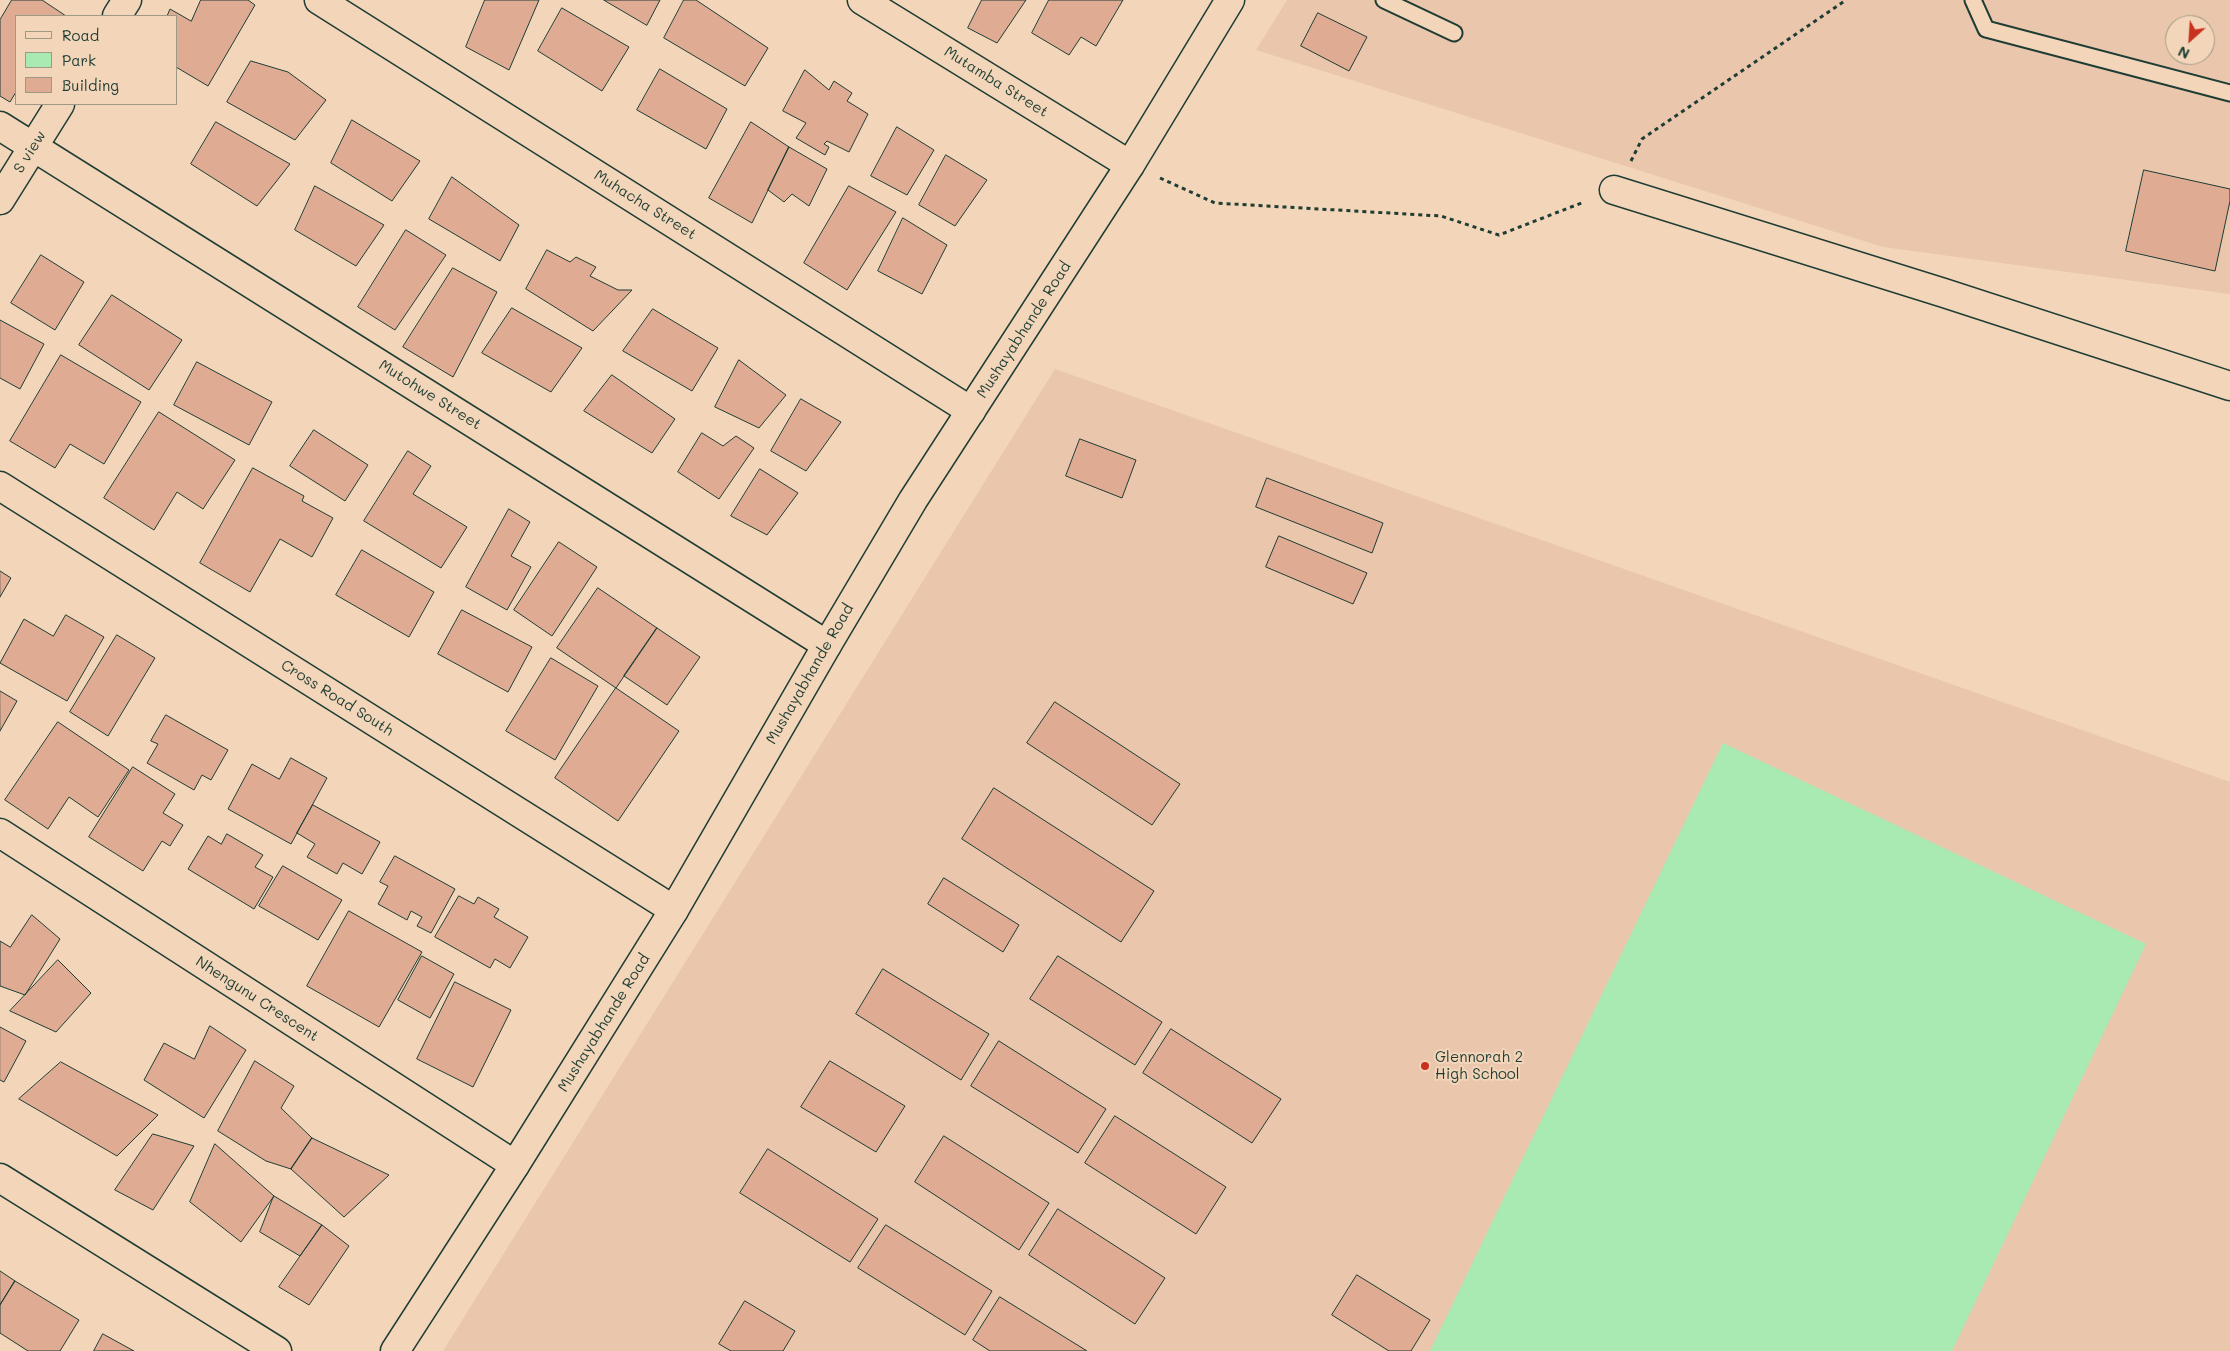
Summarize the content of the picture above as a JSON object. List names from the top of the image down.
{
  "streets": {
    "street": [
      "Mutamba Street",
      "S view",
      "Muhacha Street",
      "Mushayabhande Road",
      "Mutohwe Street",
      "Cross Road South",
      "Nhengunu Crescent"
    ]
  },
  "crossings": [
    ["Mutamba Street", "Mushayabhande Road"],
    ["S view", "Mutohwe Street"],
    ["Muhacha Street", "Mushayabhande Road"],
    ["Mushayabhande Road", "Mutohwe Street"],
    ["Mushayabhande Road", "Cross Road South"],
    ["Mushayabhande Road", "Nhengunu Crescent"]
  ],
  "places": ["Glennorah 2 High School"],
  "legend": ["Road", "Park", "Building"],
  "north": "bottom left"
}
